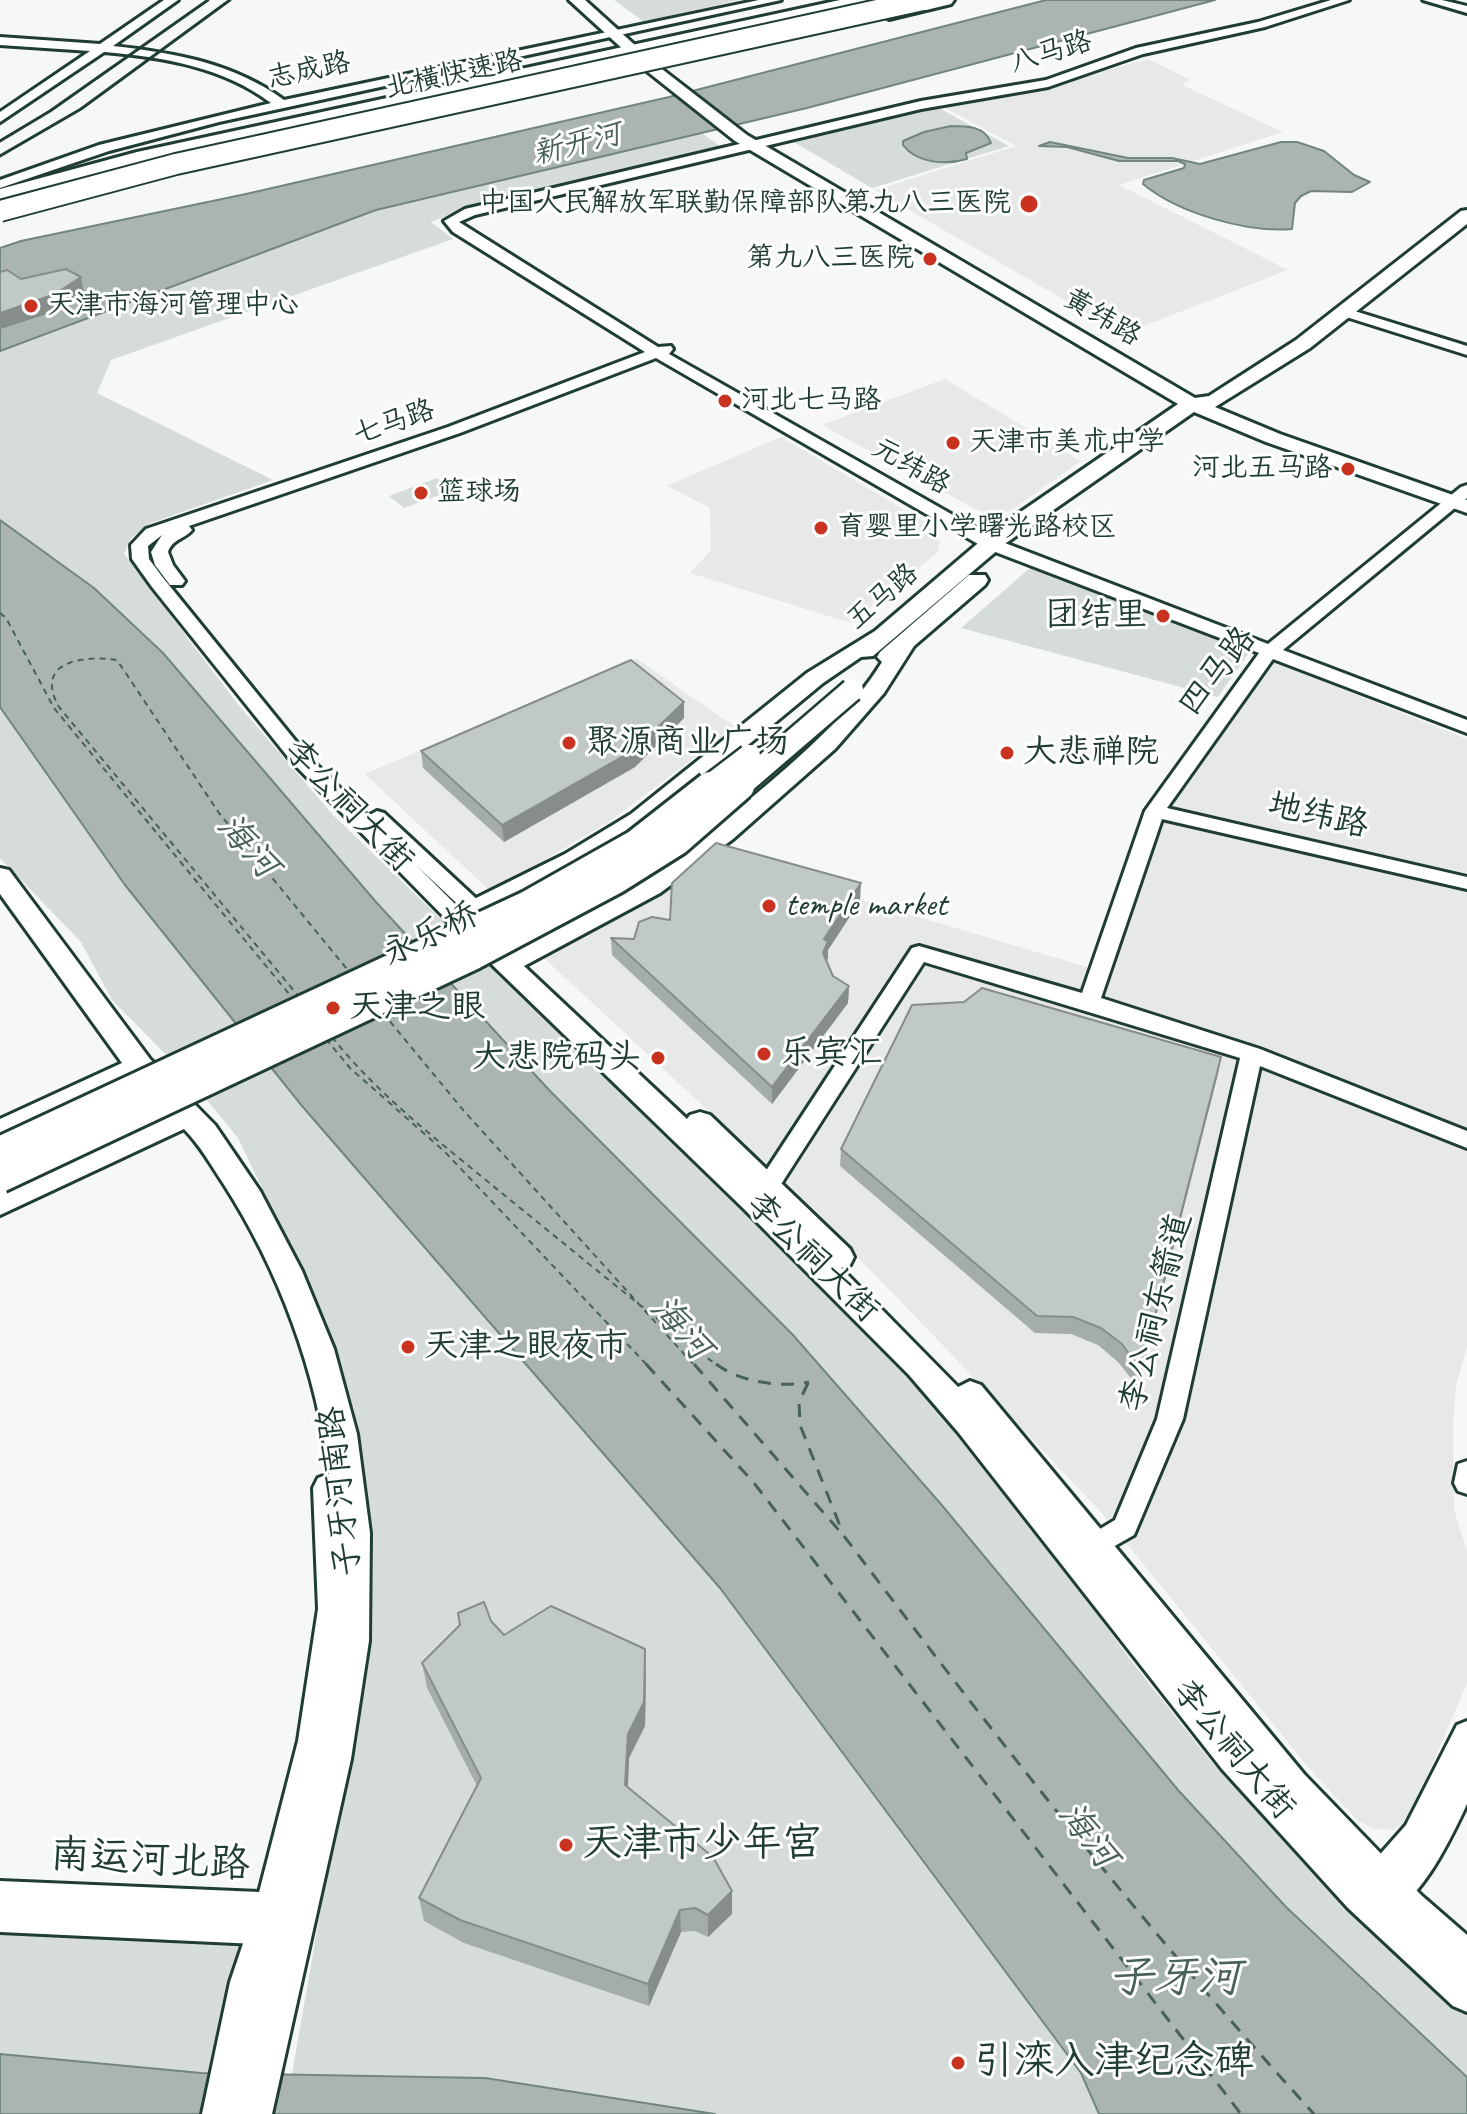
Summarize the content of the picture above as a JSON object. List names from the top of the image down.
{
  "streets": {
    "highway": ["北横快速路"],
    "main road": [
      "黄纬路",
      "五马路",
      "李公祠大街",
      "永乐桥",
      "子牙河南路"
    ],
    "street": [
      "八马路",
      "志成路",
      "七马路",
      "元纬路",
      "四马路",
      "地纬路",
      "李公祠东箭道",
      "南运河北路"
    ]
  },
  "crossings": [
    ["八马路", "黄纬路"],
    ["八马路", "元纬路"],
    ["黄纬路", "五马路"],
    ["黄纬路", "四马路"],
    ["七马路", "元纬路"],
    ["七马路", "李公祠大街"],
    ["元纬路", "五马路"],
    ["元纬路", "四马路"],
    ["五马路", "永乐桥"],
    ["四马路", "地纬路"],
    ["李公祠大街", "李公祠东箭道"],
    ["子牙河南路", "南运河北路"]
  ],
  "water": ["新开河", "海河", "子牙河"],
  "places": [
    "中国人民解放军联勤保障部队第九八三医院",
    "第九八三医院",
    "天津市海河管理中心",
    "河北七马路",
    "天津市美术中学",
    "河北五马路",
    "篮球场",
    "育婴里小学曙光路校区",
    "团结里",
    "聚源商业广场",
    "大悲禅院",
    "temple market",
    "天津之眼",
    "乐宾汇",
    "大悲院码头",
    "天津之眼夜市",
    "天津市少年宫",
    "引滦入津纪念碑"
  ]
}
